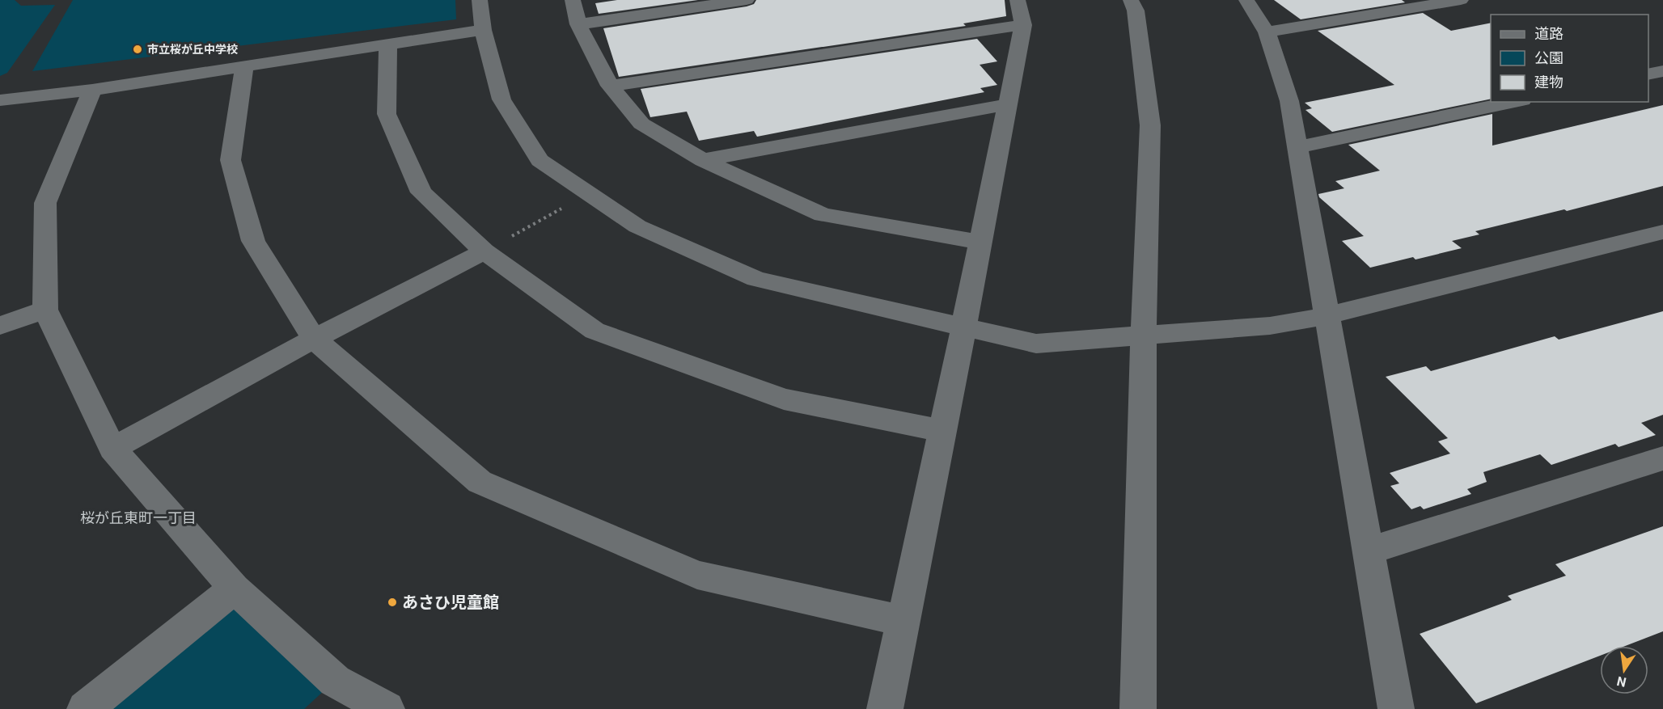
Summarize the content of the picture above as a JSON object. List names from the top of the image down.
{
  "districts": ["桜が丘東町一丁目"],
  "places": ["市立桜が丘中学校", "あさひ児童館"],
  "legend": ["道路", "公園", "建物"],
  "north": "bottom"
}
